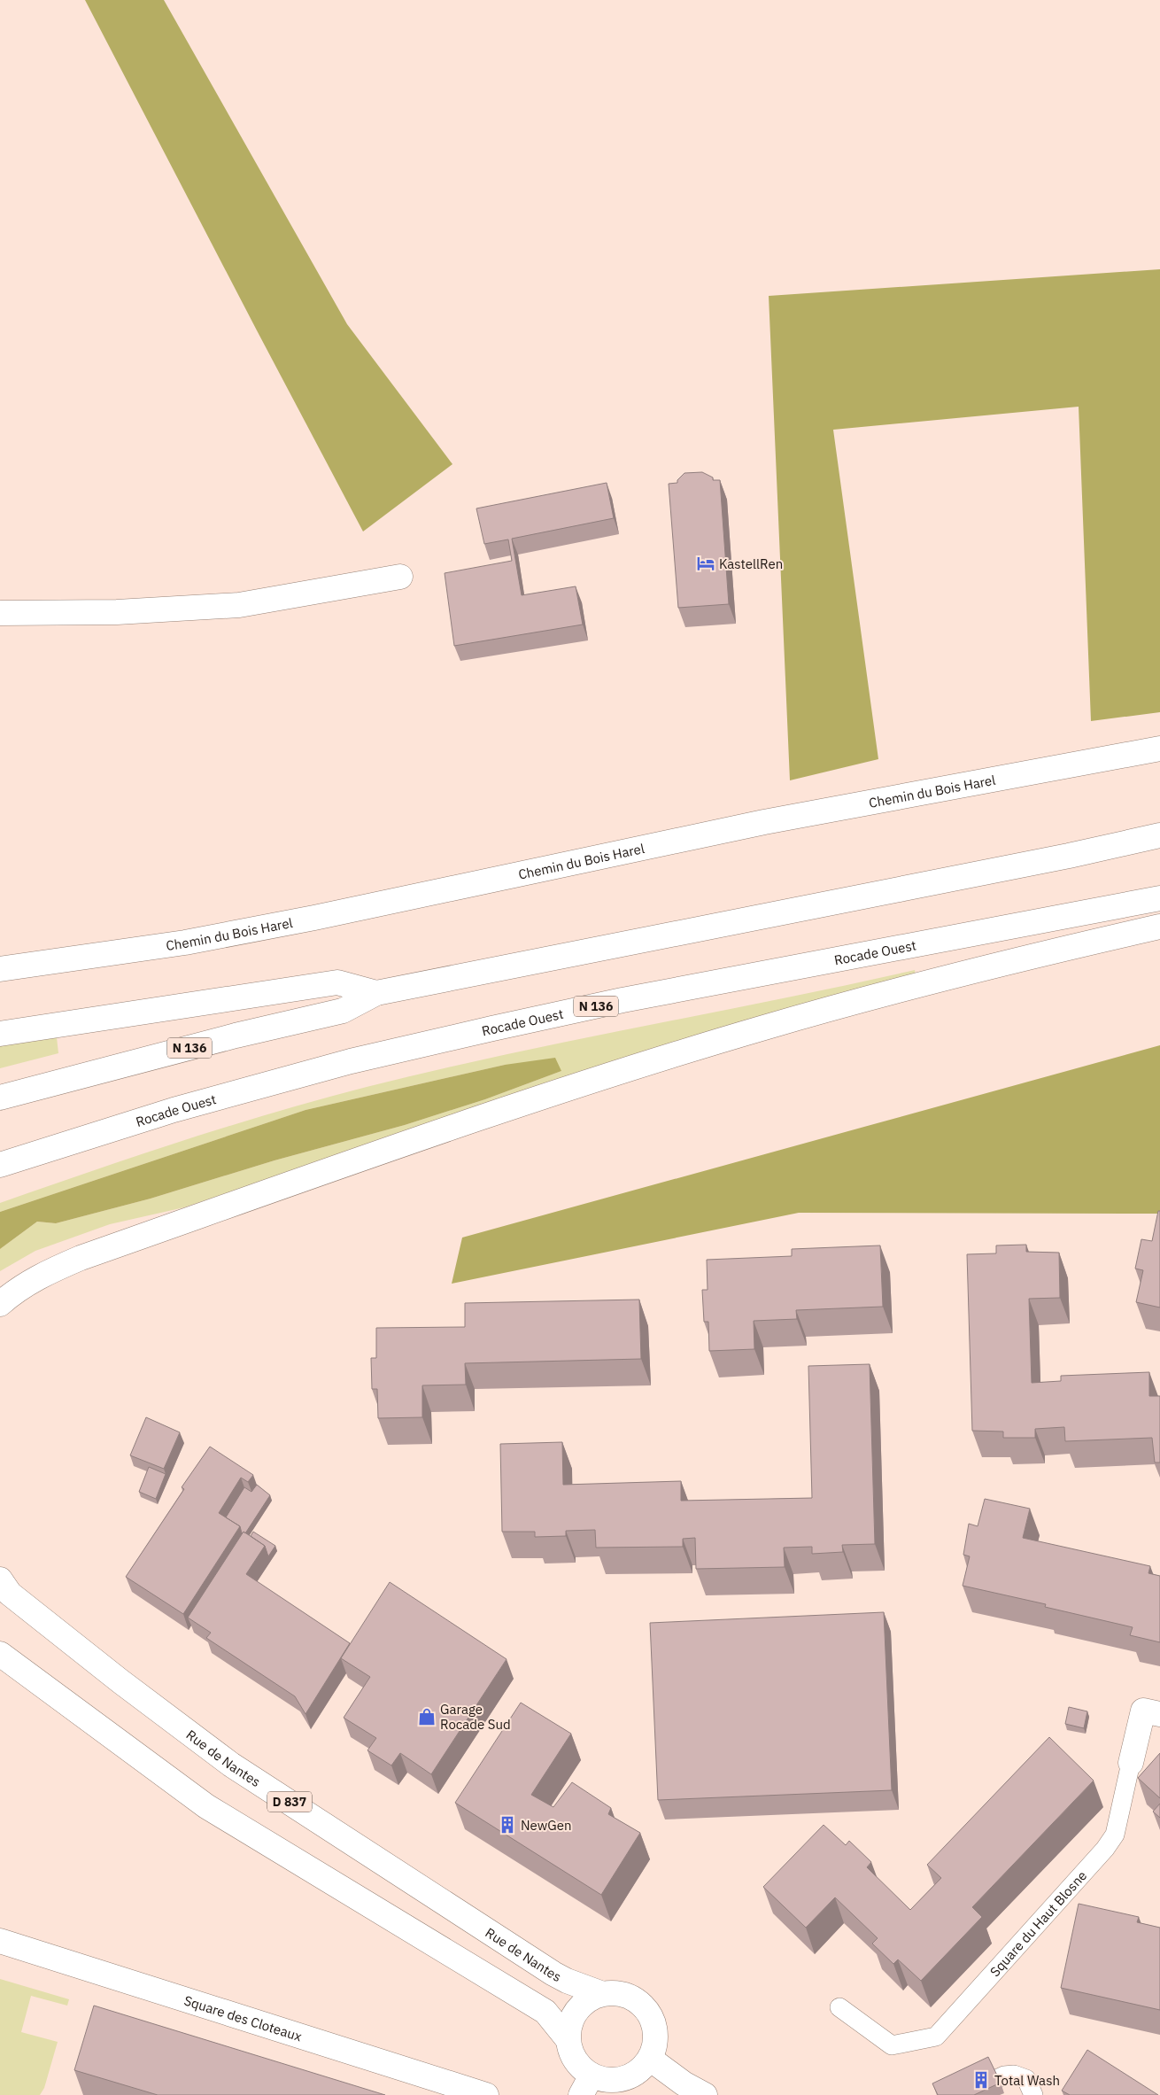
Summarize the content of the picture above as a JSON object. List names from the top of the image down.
{
  "streets": {
    "main road": [
      "Chemin du Bois Harel",
      "Rocade Ouest",
      "N 136",
      "Rue de Nantes",
      "D 837",
      "Square du Haut Blosne",
      "Square des Cloteaux"
    ]
  },
  "places": {
    "hotel": ["KastellRen"],
    "shop": ["Garage Rocade Sud"],
    "building": ["NewGen", "Total Wash"]
  }
}
